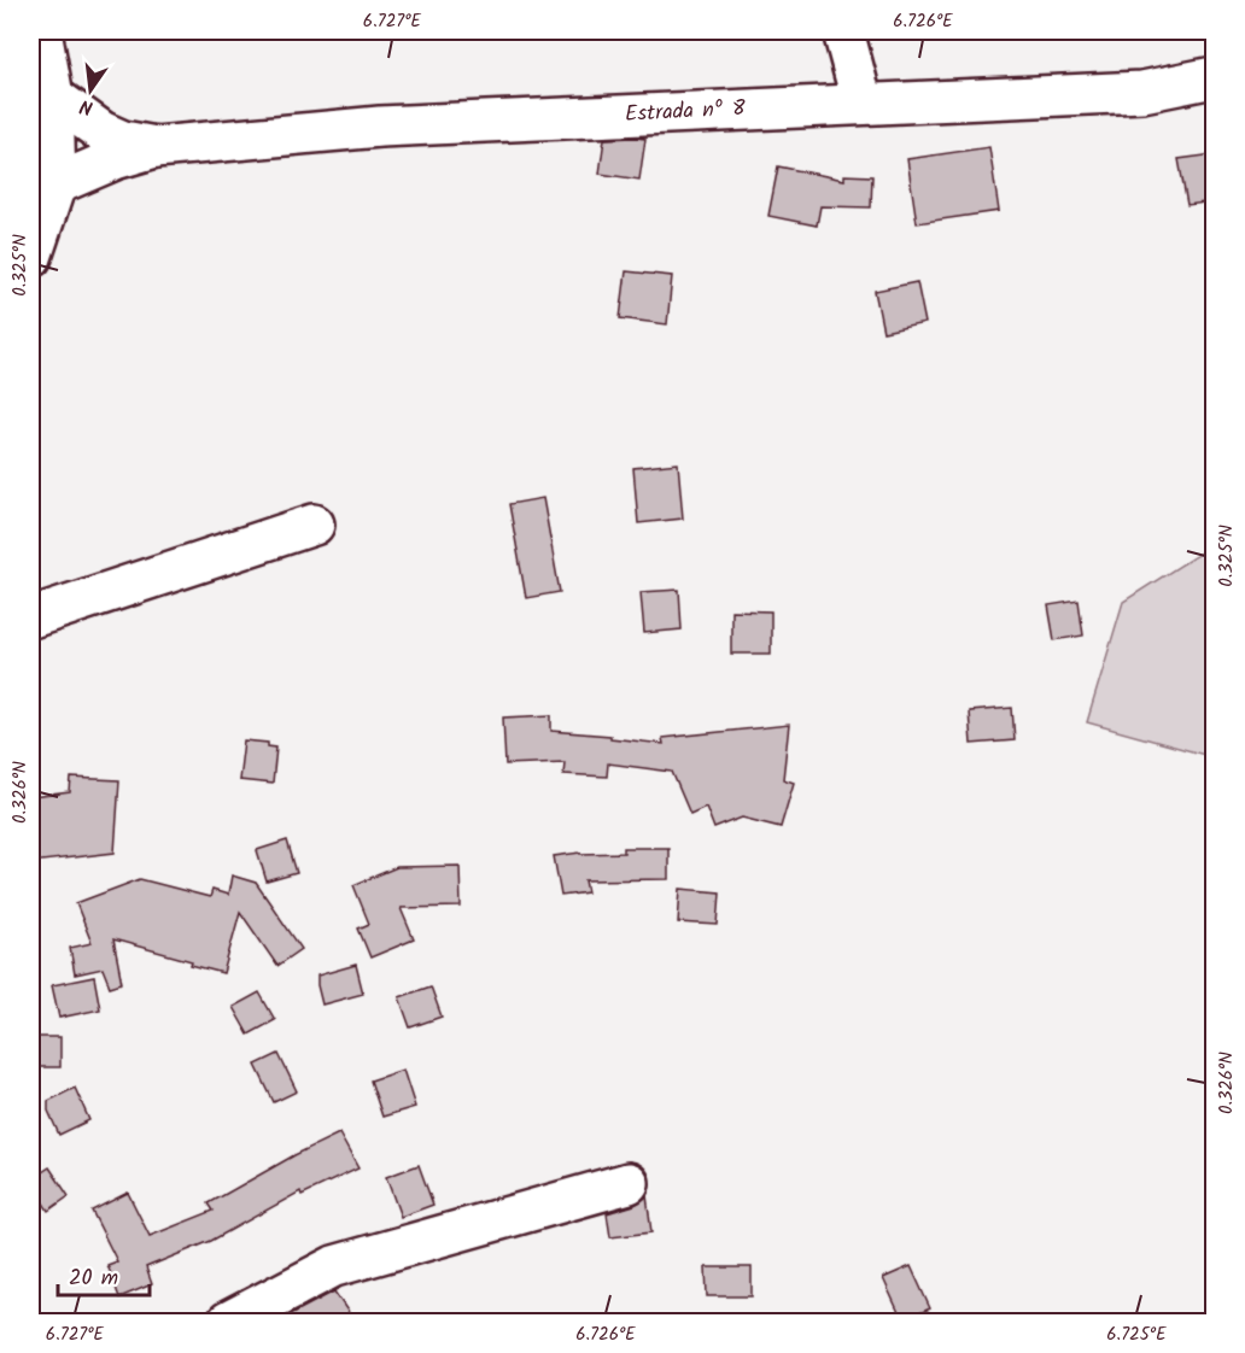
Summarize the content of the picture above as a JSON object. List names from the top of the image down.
{
  "streets": {
    "main road": ["Estrada nº 8"]
  },
  "scale_bar": "20 m",
  "north": "bottom",
  "coordinates": [
    "6.727°E",
    "6.726°E",
    "0.325°N",
    "0.326°N",
    "6.725°E"
  ]
}
